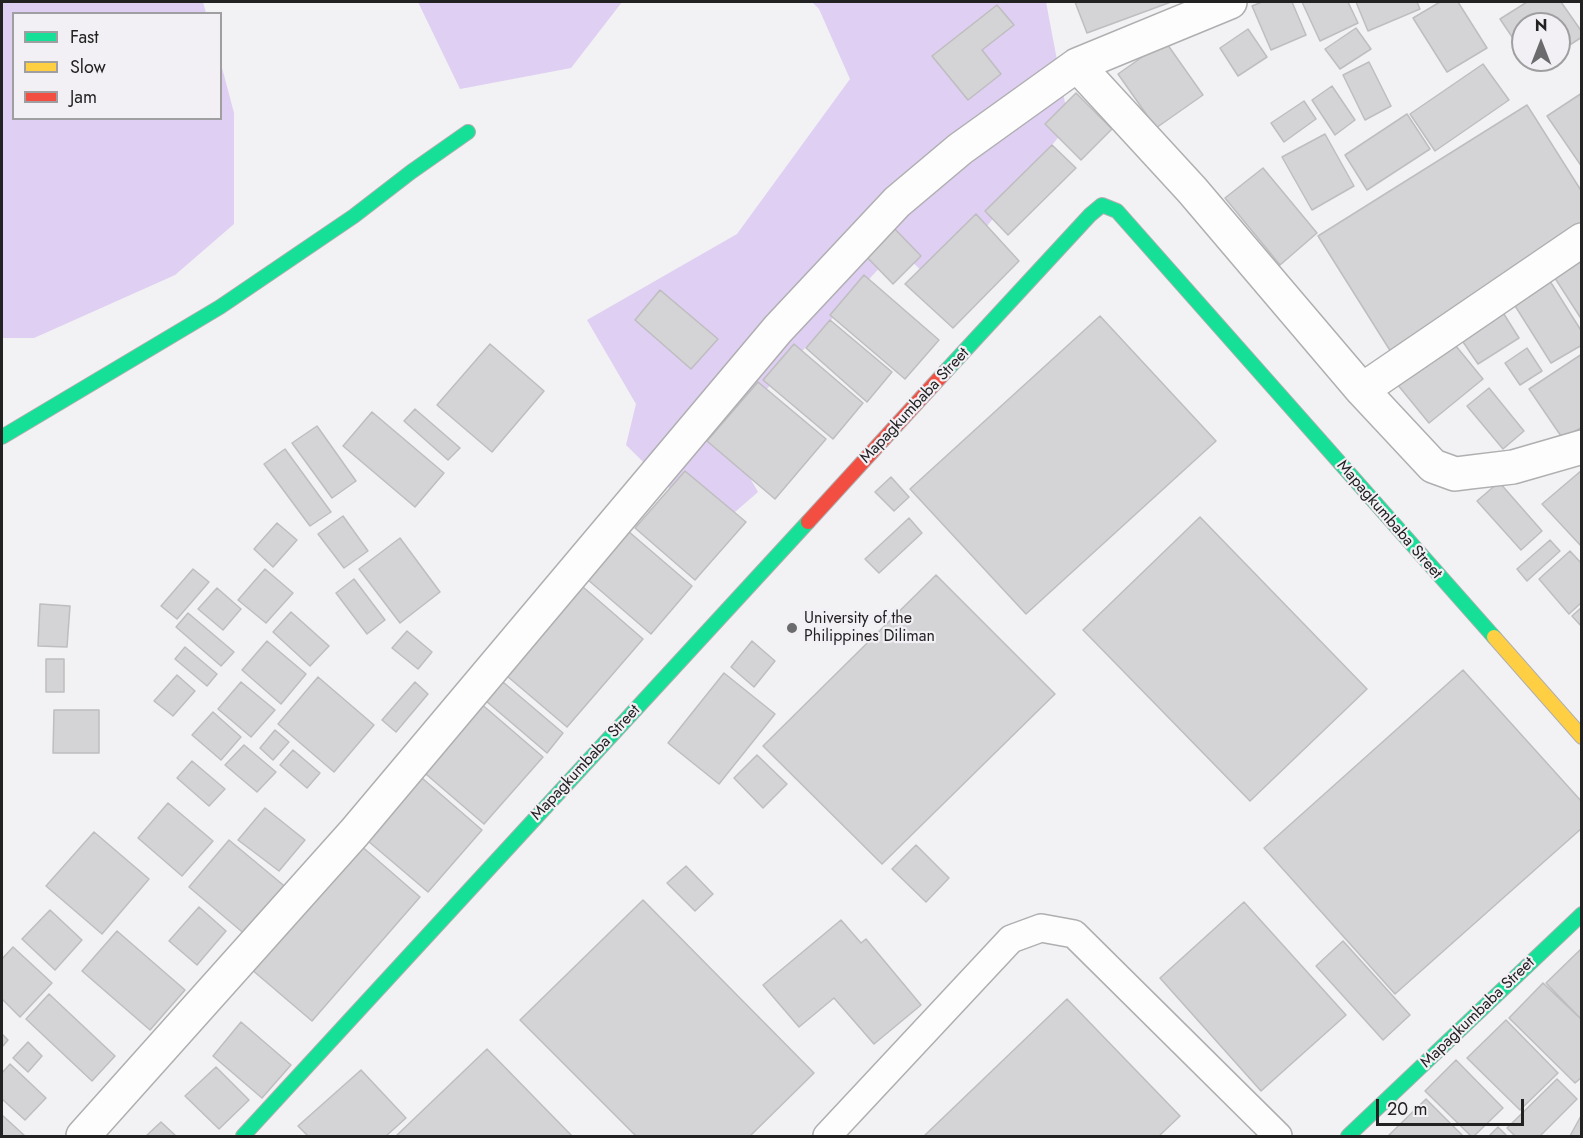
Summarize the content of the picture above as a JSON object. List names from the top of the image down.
{
  "streets": {
    "street": ["Mapagkumbaba Street"]
  },
  "places": ["University of the Philippines Diliman"],
  "legend": ["Fast", "Slow", "Jam"],
  "scale_bar": "20 m",
  "north": "top"
}
